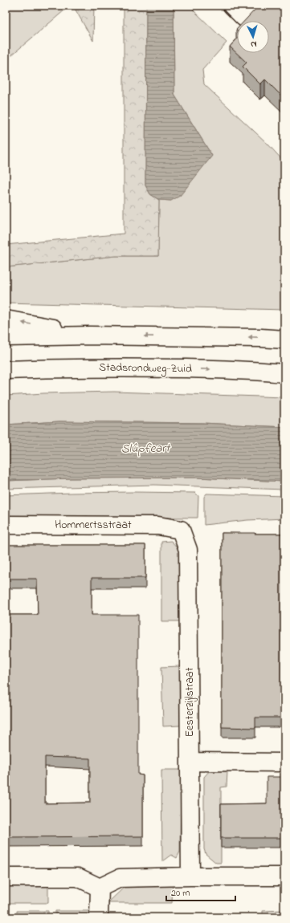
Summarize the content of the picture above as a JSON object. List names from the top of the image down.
{
  "streets": {
    "main road": ["Stadsrondweg-Zuid", "Hommertsstraat", "Eesterzijlstraat"]
  },
  "crossings": [
    ["Hommertsstraat", "Eesterzijlstraat"]
  ],
  "water": ["Slûpfeart"],
  "scale_bar": "20 m",
  "north": "bottom"
}
